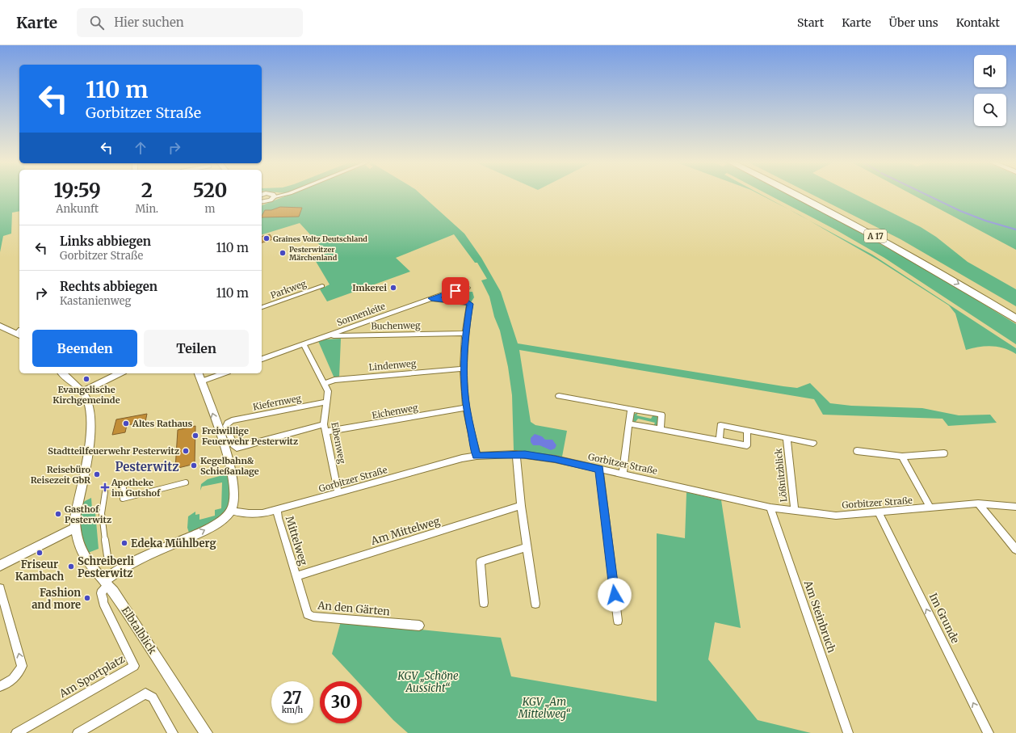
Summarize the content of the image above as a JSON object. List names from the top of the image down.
{
  "streets": {
    "highway": ["A 17"],
    "street": [
      "Parkweg",
      "Sonnenleite",
      "Buchenweg",
      "Lindenweg",
      "Kiefernweg",
      "Eichenweg",
      "Eibenweg",
      "Gorbitzer Straße",
      "Lößnitzblick",
      "Am Mittelweg",
      "Mittelweg",
      "An den Gärten",
      "Am Steinbruch",
      "Im Grunde",
      "Elbtalblick",
      "Am Sportplatz"
    ]
  },
  "crossings": [
    ["Sonnenleite", "Buchenweg"],
    ["Sonnenleite", "Eibenweg"],
    ["Lindenweg", "Eibenweg"],
    ["Kiefernweg", "Eibenweg"],
    ["Eichenweg", "Eibenweg"],
    ["Eibenweg", "Gorbitzer Straße"],
    ["Gorbitzer Straße", "Lößnitzblick"],
    ["Gorbitzer Straße", "Mittelweg"],
    ["Gorbitzer Straße", "Am Steinbruch"],
    ["Gorbitzer Straße", "Im Grunde"],
    ["Am Mittelweg", "Mittelweg"],
    ["Am Mittelweg", "An den Gärten"],
    ["Mittelweg", "An den Gärten"],
    ["Elbtalblick", "Am Sportplatz"]
  ],
  "one_way": ["Im Grunde"],
  "districts": ["Pesterwitz"],
  "parks": ["KGV „Schöne Aussicht“", "KGV „Am Mittelweg“"],
  "places": {
    "other": [
      "Graines Voltz Deutschland",
      "Pesterwitzer Märchenland",
      "Imkerei",
      "Evangelische Kirchgemeinde",
      "Altes Rathaus",
      "Freiwillige Feuerwehr Pesterwitz",
      "Stadtteilfeuerwehr Pesterwitz",
      "Kegelbahn& Schießanlage",
      "Reisebüro Reisezeit GbR",
      "Gasthof Pesterwitz",
      "Edeka Mühlberg",
      "Friseur Kambach",
      "Schreiberli Pesterwitz",
      "Fashion and more"
    ],
    "health": ["Apotheke im Gutshof"]
  },
  "page": {
    "header": "Karte",
    "search": "Hier suchen",
    "nav": [
      "Start",
      "Karte",
      "Über uns",
      "Kontakt"
    ],
    "turn": ["110 m", "Gorbitzer Straße"],
    "eta": [
      "19:59",
      "Ankunft",
      "2",
      "Min.",
      "520",
      "m"
    ],
    "list": [
      {
        "name": "Links abbiegen",
        "note": "Gorbitzer Straße",
        "value": "110 m"
      },
      {
        "name": "Rechts abbiegen",
        "note": "Kastanienweg",
        "value": "110 m"
      }
    ],
    "buttons": ["Beenden", "Teilen"],
    "speed": "27 km/h",
    "limit": "30"
  }
}
